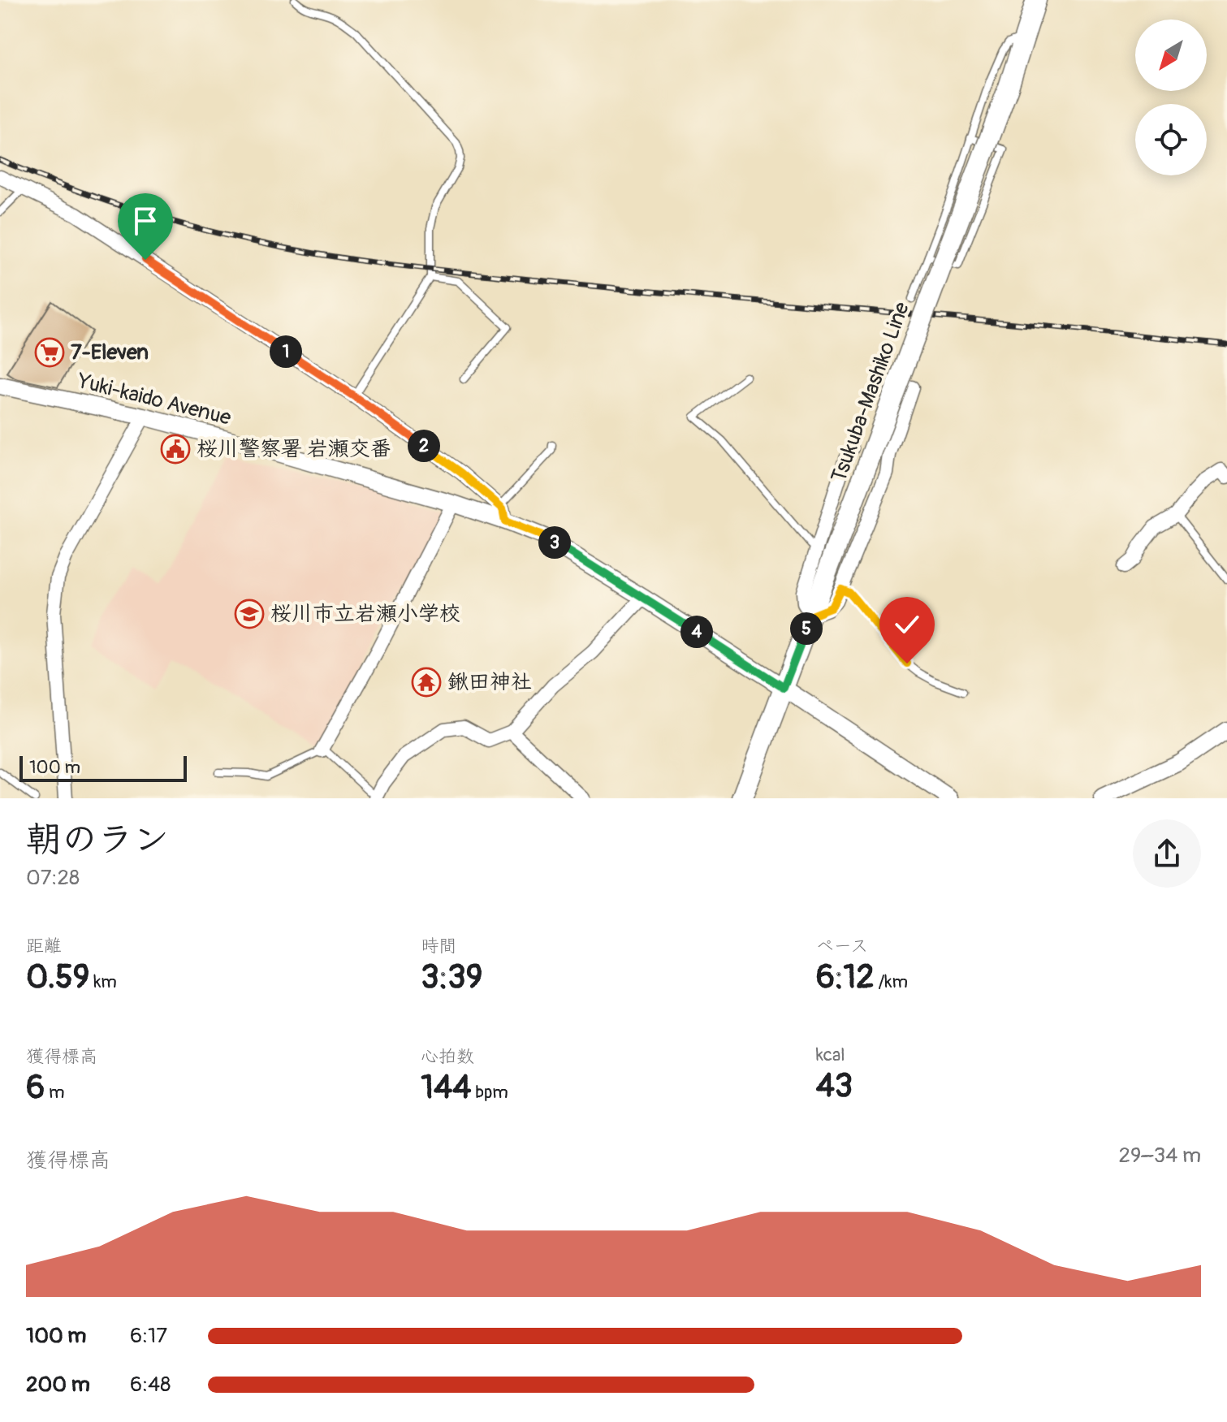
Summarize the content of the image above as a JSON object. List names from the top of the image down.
{
  "streets": {
    "main road": ["Tsukuba-Mashiko Line"],
    "street": ["Yuki-kaido Avenue"]
  },
  "crossings": [
    ["Tsukuba-Mashiko Line", "Yuki-kaido Avenue"]
  ],
  "places": {
    "supermarket": ["7-Eleven"],
    "public building": ["桜川警察署 岩瀬交番"],
    "school or university": ["桜川市立岩瀬小学校"],
    "temple": ["鍬田神社"]
  },
  "scale_bar": "100 m",
  "north": "bottom left",
  "page": {
    "pins": [
      "1",
      "2",
      "3",
      "5",
      "4"
    ],
    "scale": "100 m",
    "heading": ["朝のラン", "07:28"],
    "stats": [
      ["距離", "0.59 km"],
      ["時間", "3:39"],
      ["ペース", "6:12 /km"],
      ["獲得標高", "6 m"],
      ["心拍数", "144 bpm"],
      ["kcal", "43"]
    ],
    "chart": ["獲得標高", "29–34 m"],
    "list": [
      {
        "name": "100 m",
        "note": "6:17"
      },
      {
        "name": "200 m",
        "note": "6:48"
      }
    ]
  }
}
